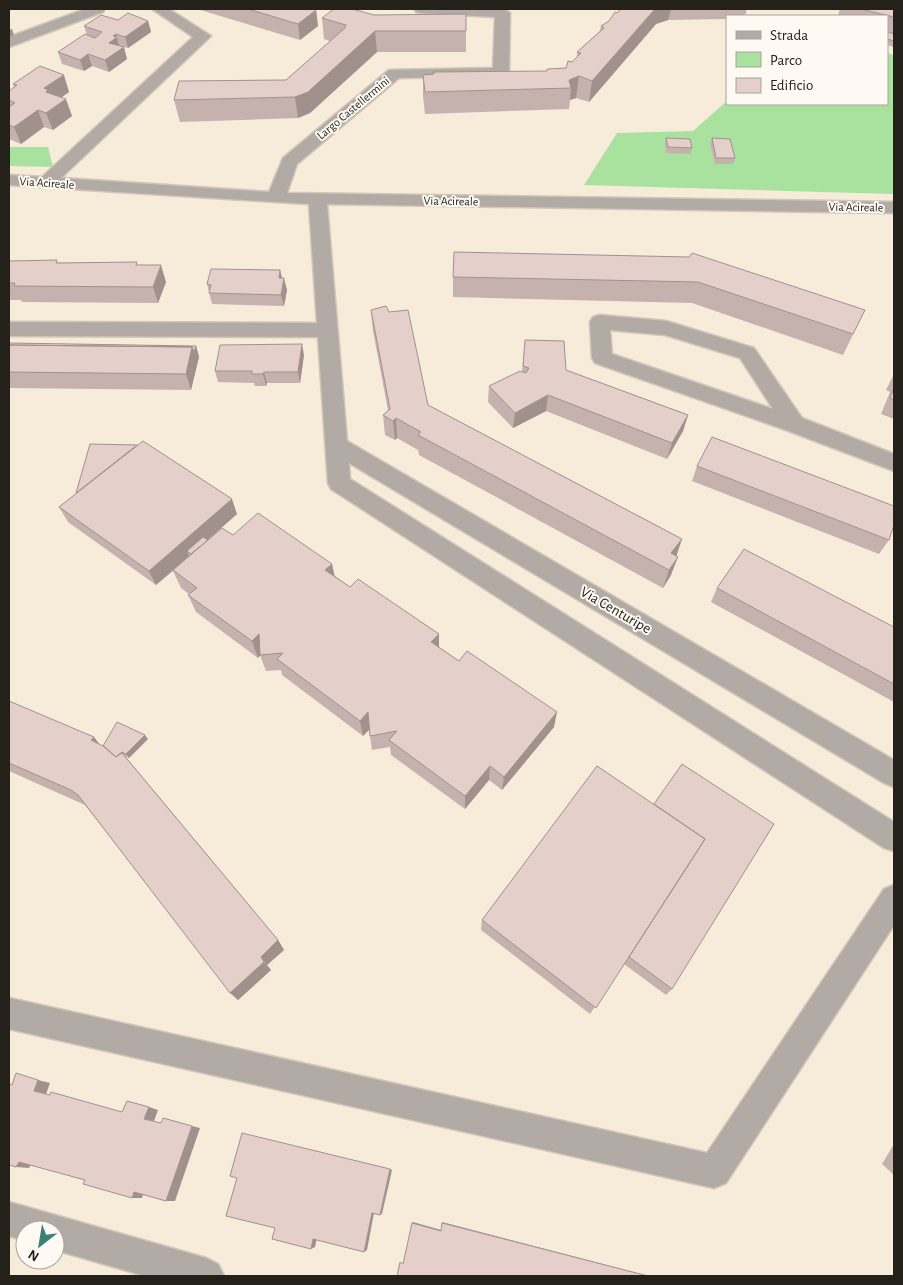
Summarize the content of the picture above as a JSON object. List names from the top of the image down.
{
  "streets": {
    "street": ["Largo Castellermini", "Via Acireale", "Via Centuripe"]
  },
  "crossings": [
    ["Largo Castellermini", "Via Acireale"]
  ],
  "legend": ["Strada", "Parco", "Edificio"],
  "north": "bottom left"
}
